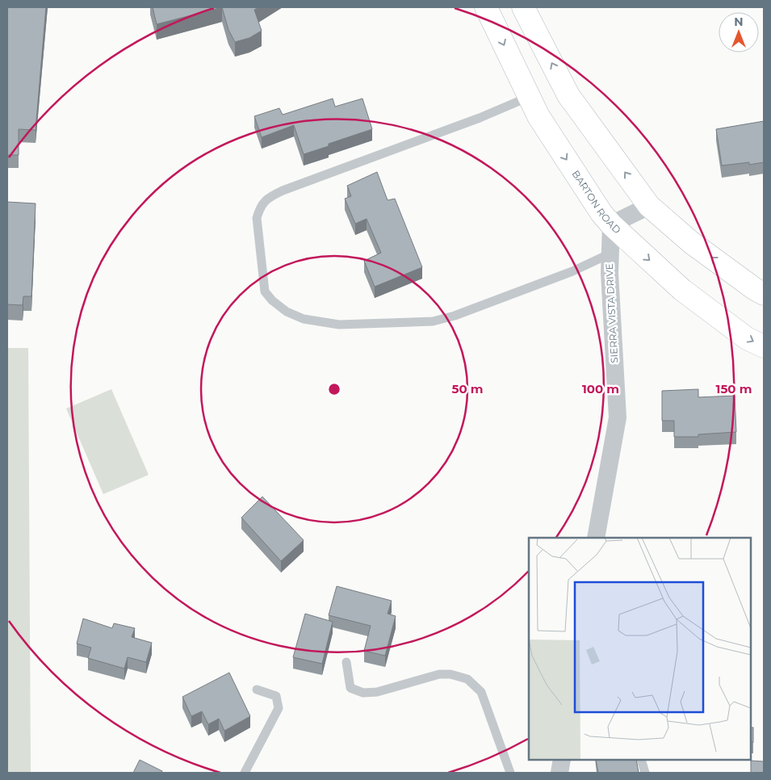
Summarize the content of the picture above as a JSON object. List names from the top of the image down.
{
  "streets": {
    "main road": ["BARTON ROAD"],
    "street": ["SIERRA VISTA DRIVE"]
  },
  "crossings": [
    ["BARTON ROAD", "SIERRA VISTA DRIVE"]
  ],
  "north": "top",
  "rings": ["50 m", "100 m", "150 m"]
}
